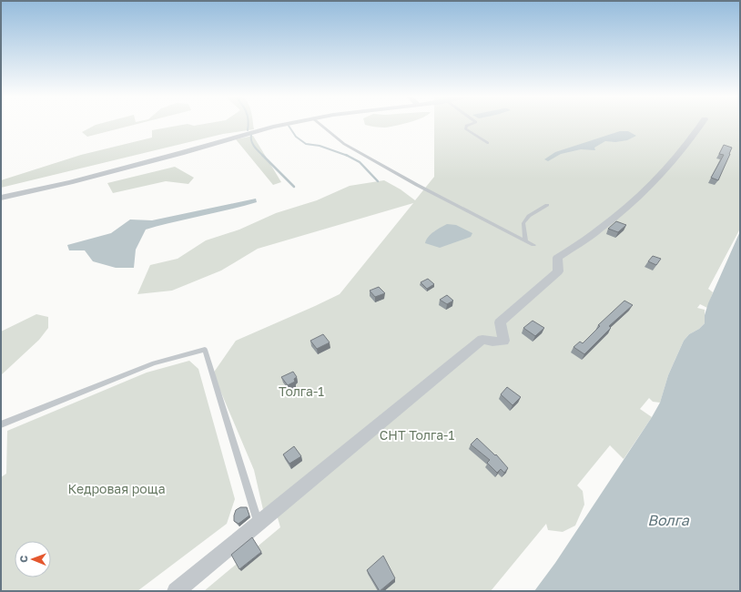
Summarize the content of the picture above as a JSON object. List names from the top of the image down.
{
  "water": ["Волга"],
  "parks": ["Толга-1", "СНТ Толга-1", "Кедровая роща"],
  "north": "left"
}
